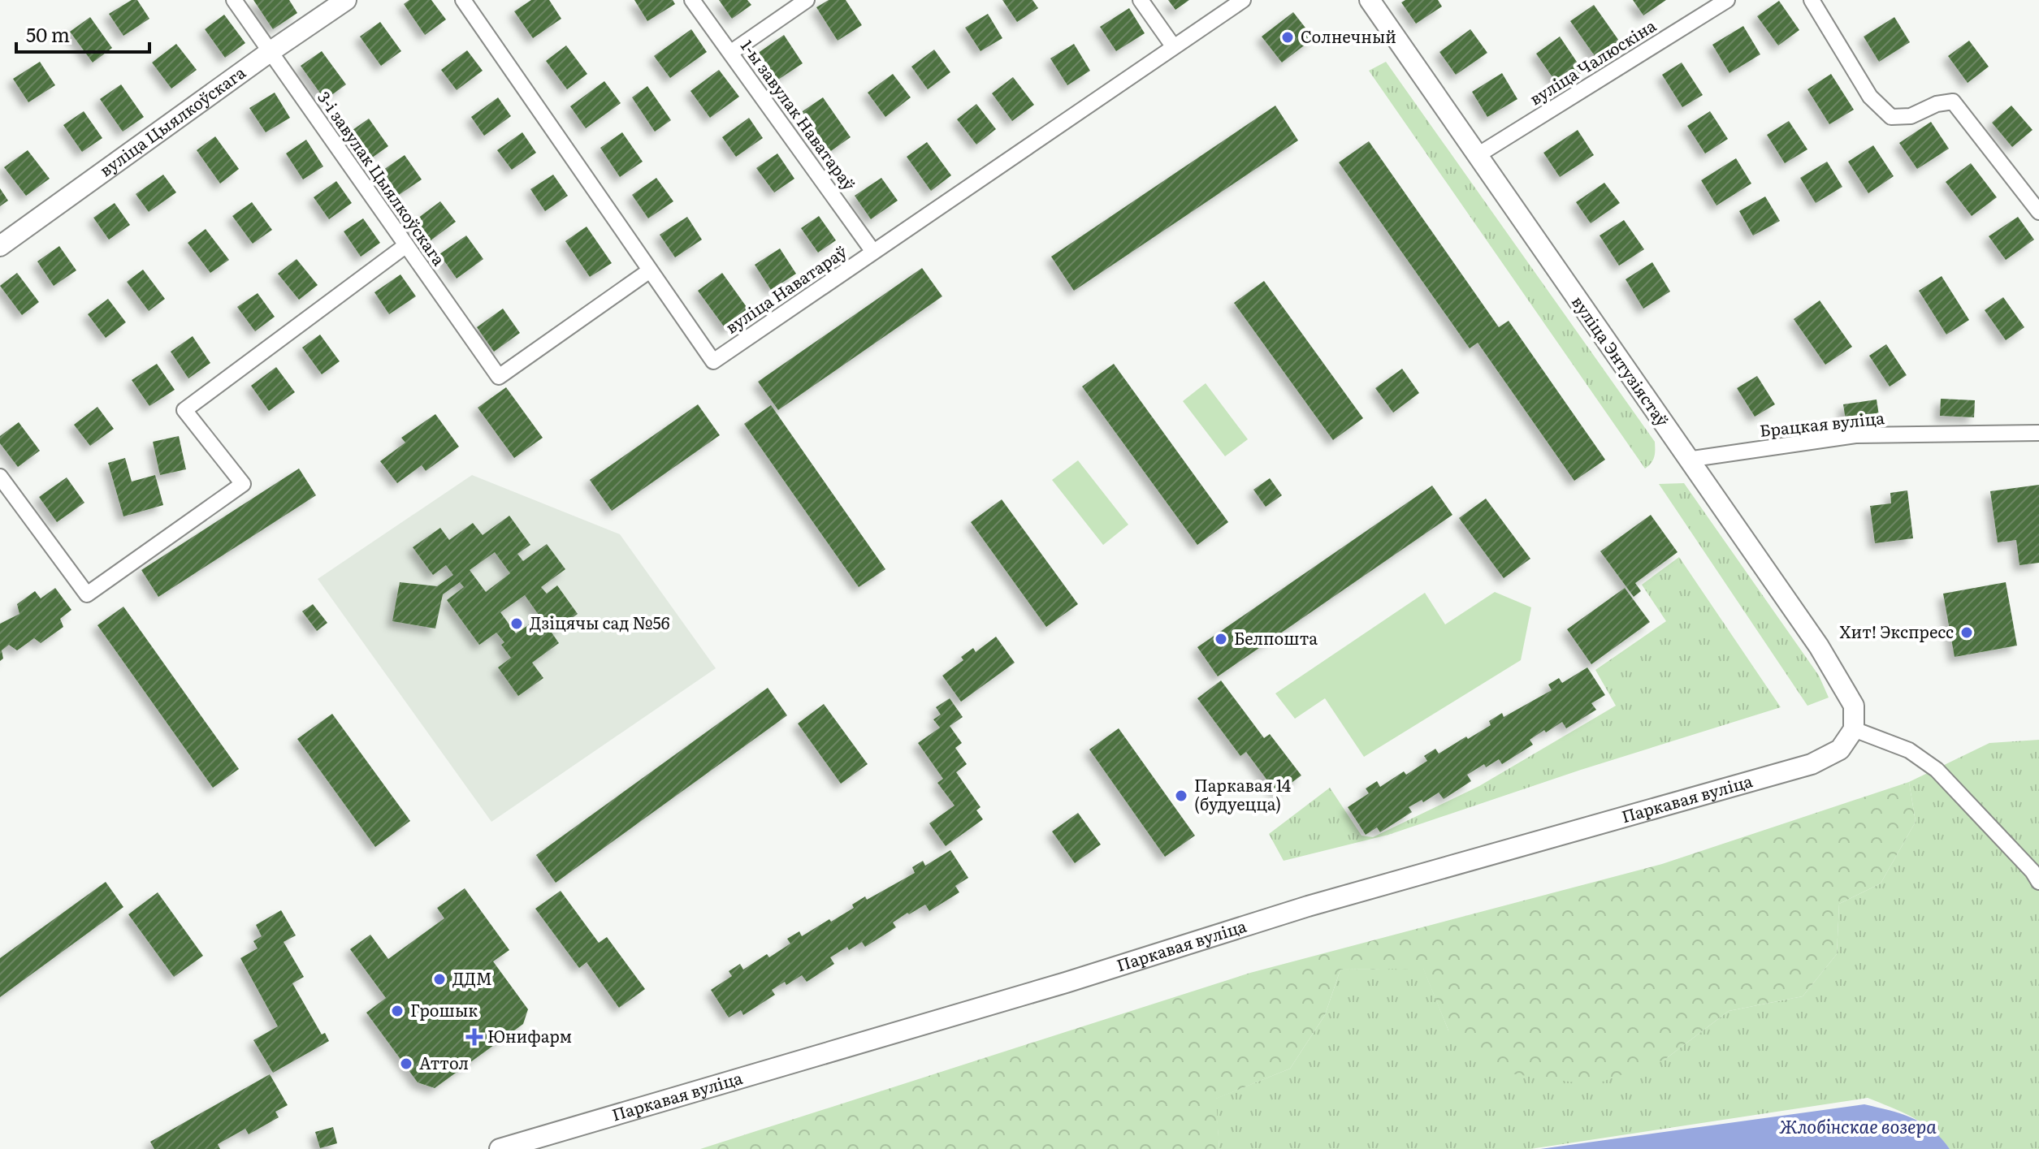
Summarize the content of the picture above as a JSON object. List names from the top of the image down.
{
  "streets": {
    "main road": ["вуліца Цыялкоўскага", "вуліца Энтузіястаў", "Паркавая вуліца"],
    "street": [
      "вуліца Чалюскіна",
      "1-ы завулак Наватараў",
      "3-і завулак Цыялкоўскага",
      "вуліца Наватараў",
      "Брацкая вуліца"
    ]
  },
  "crossings": [
    ["вуліца Чалюскіна", "вуліца Энтузіястаў"],
    ["1-ы завулак Наватараў", "вуліца Наватараў"],
    ["вуліца Цыялкоўскага", "3-і завулак Цыялкоўскага"],
    ["3-і завулак Цыялкоўскага", "вуліца Наватараў"],
    ["вуліца Энтузіястаў", "Брацкая вуліца"],
    ["вуліца Энтузіястаў", "Паркавая вуліца"]
  ],
  "water": ["Жлобінскае возера"],
  "places": {
    "other": [
      "Солнечный",
      "Дзіцячы сад №56",
      "Хит! Экспресс",
      "Белпошта",
      "Паркавая 14 (будуецца)",
      "ДДМ",
      "Грошык",
      "Аттол"
    ],
    "health": ["Юнифарм"]
  },
  "scale_bar": "50 m"
}
